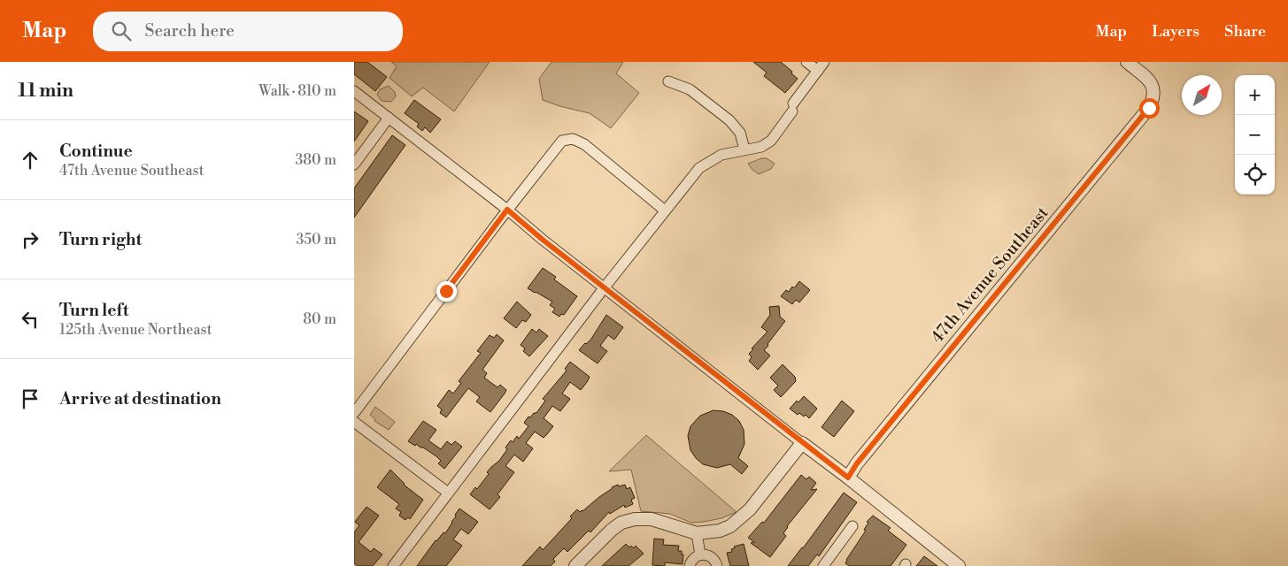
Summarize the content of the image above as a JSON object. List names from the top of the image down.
{
  "streets": {
    "street": ["47th Avenue Southeast"]
  },
  "north": "top right",
  "page": {
    "header": "Map",
    "search": "Search here",
    "nav": ["Map", "Layers", "Share"],
    "heading": ["11 min", "Walk · 810 m"],
    "map_buttons": ["+", "−"],
    "list": [
      ["Continue", "47th Avenue Southeast", "380 m"],
      ["Turn right", "350 m"],
      ["Turn left", "125th Avenue Northeast", "80 m"],
      "Arrive at destination"
    ]
  }
}
